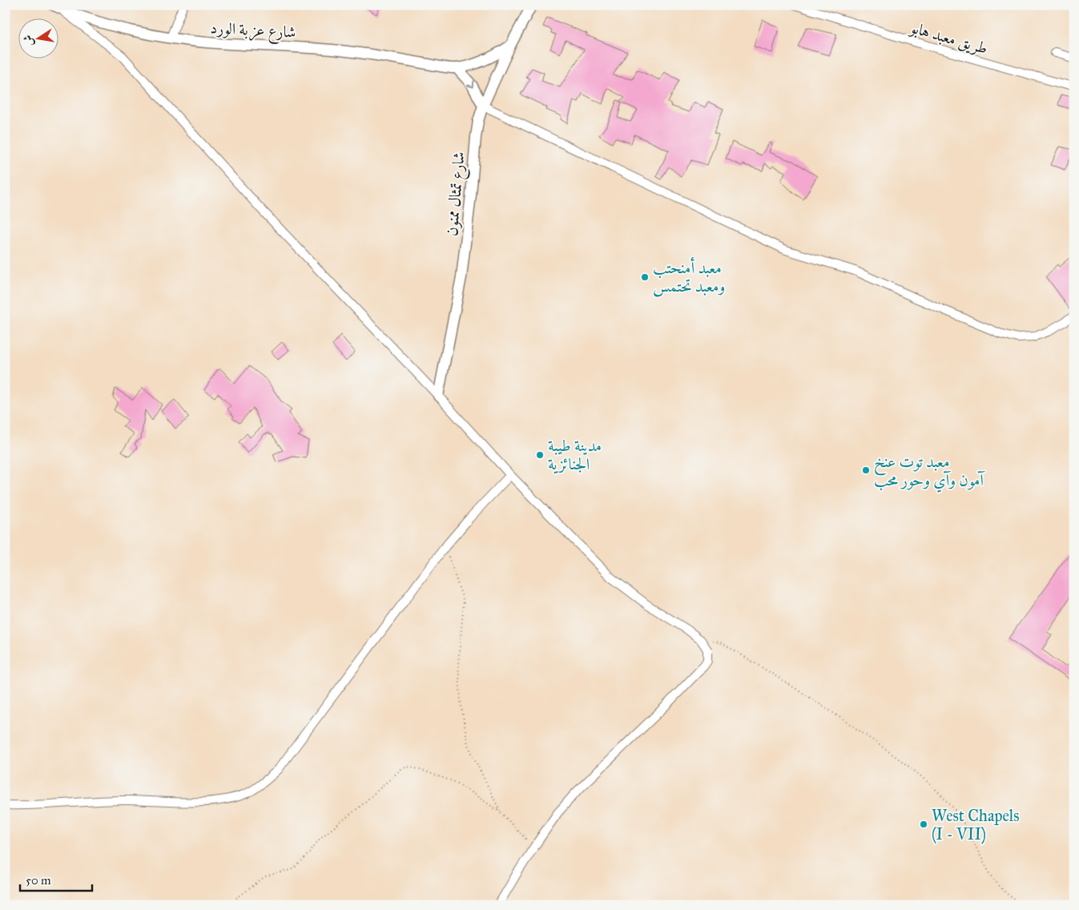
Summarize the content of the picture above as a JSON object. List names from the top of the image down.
{
  "streets": {
    "street": ["شارع عزبة الورد", "طريق معبد هابو", "شارع تمثال ممنون"]
  },
  "crossings": [
    ["شارع عزبة الورد", "شارع تمثال ممنون"]
  ],
  "places": [
    "معبد أمنحتب ومعبد تحتمس",
    "مدينة طيبة الجنائزية",
    "معبد توت عنخ آمون وآي وحور محب",
    "West Chapels (I - VII)"
  ],
  "scale_bar": "50 m",
  "north": "left"
}
